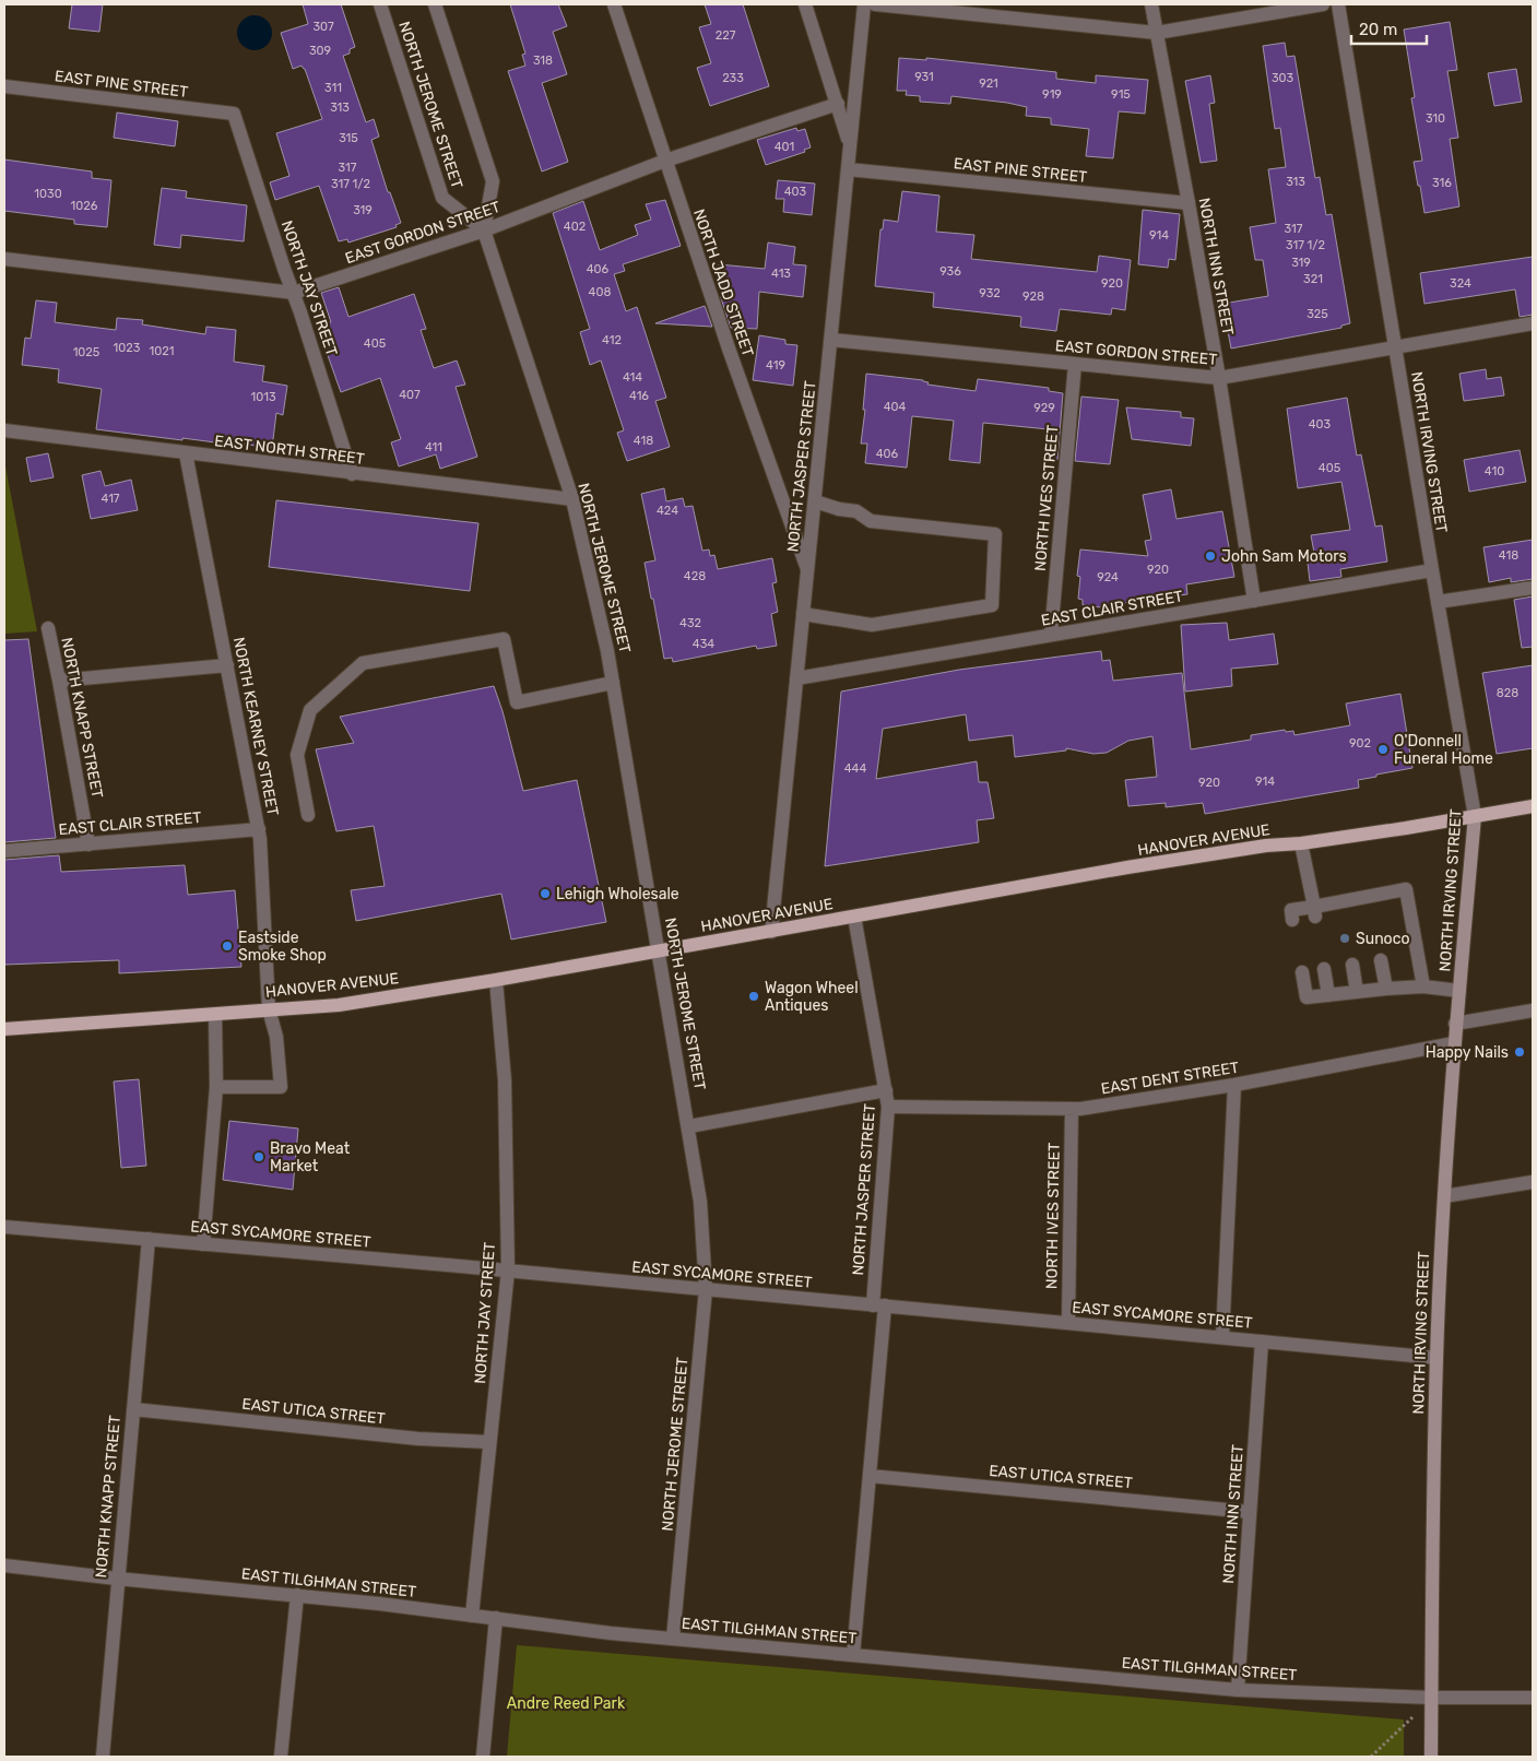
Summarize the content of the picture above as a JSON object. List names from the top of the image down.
{
  "streets": {
    "main road": ["NORTH IRVING STREET", "HANOVER AVENUE"],
    "street": [
      "EAST PINE STREET",
      "NORTH JEROME STREET",
      "EAST GORDON STREET",
      "NORTH INN STREET",
      "NORTH JADD STREET",
      "NORTH JAY STREET",
      "EAST NORTH STREET",
      "NORTH JASPER STREET",
      "NORTH IVES STREET",
      "EAST CLAIR STREET",
      "NORTH KNAPP STREET",
      "NORTH KEARNEY STREET",
      "EAST DENT STREET",
      "EAST SYCAMORE STREET",
      "EAST UTICA STREET",
      "EAST TILGHMAN STREET"
    ]
  },
  "crossings": [
    ["EAST PINE STREET", "NORTH INN STREET"],
    ["EAST PINE STREET", "NORTH JAY STREET"],
    ["EAST PINE STREET", "NORTH JASPER STREET"],
    ["NORTH JEROME STREET", "EAST GORDON STREET"],
    ["NORTH JEROME STREET", "EAST NORTH STREET"],
    ["NORTH JEROME STREET", "HANOVER AVENUE"],
    ["NORTH JEROME STREET", "EAST SYCAMORE STREET"],
    ["NORTH JEROME STREET", "EAST TILGHMAN STREET"],
    ["EAST GORDON STREET", "NORTH INN STREET"],
    ["EAST GORDON STREET", "NORTH JADD STREET"],
    ["EAST GORDON STREET", "NORTH JAY STREET"],
    ["EAST GORDON STREET", "NORTH IRVING STREET"],
    ["EAST GORDON STREET", "NORTH JASPER STREET"],
    ["EAST GORDON STREET", "NORTH IVES STREET"],
    ["NORTH INN STREET", "EAST CLAIR STREET"],
    ["NORTH INN STREET", "EAST SYCAMORE STREET"],
    ["NORTH INN STREET", "EAST UTICA STREET"],
    ["NORTH INN STREET", "EAST TILGHMAN STREET"],
    ["NORTH JADD STREET", "NORTH JASPER STREET"],
    ["NORTH JAY STREET", "EAST NORTH STREET"],
    ["NORTH JAY STREET", "HANOVER AVENUE"],
    ["NORTH JAY STREET", "EAST SYCAMORE STREET"],
    ["NORTH JAY STREET", "EAST UTICA STREET"],
    ["NORTH JAY STREET", "EAST TILGHMAN STREET"],
    ["EAST NORTH STREET", "NORTH KEARNEY STREET"],
    ["NORTH IRVING STREET", "EAST CLAIR STREET"],
    ["NORTH IRVING STREET", "HANOVER AVENUE"],
    ["NORTH IRVING STREET", "EAST DENT STREET"],
    ["NORTH IRVING STREET", "EAST SYCAMORE STREET"],
    ["NORTH IRVING STREET", "EAST TILGHMAN STREET"],
    ["NORTH JASPER STREET", "EAST CLAIR STREET"],
    ["NORTH JASPER STREET", "HANOVER AVENUE"],
    ["NORTH JASPER STREET", "EAST DENT STREET"],
    ["NORTH JASPER STREET", "EAST SYCAMORE STREET"],
    ["NORTH JASPER STREET", "EAST UTICA STREET"],
    ["NORTH JASPER STREET", "EAST TILGHMAN STREET"],
    ["NORTH IVES STREET", "EAST CLAIR STREET"],
    ["NORTH IVES STREET", "EAST DENT STREET"],
    ["NORTH IVES STREET", "EAST SYCAMORE STREET"],
    ["EAST CLAIR STREET", "NORTH KNAPP STREET"],
    ["EAST CLAIR STREET", "NORTH KEARNEY STREET"],
    ["NORTH KNAPP STREET", "EAST SYCAMORE STREET"],
    ["NORTH KNAPP STREET", "EAST UTICA STREET"],
    ["NORTH KNAPP STREET", "EAST TILGHMAN STREET"],
    ["NORTH KEARNEY STREET", "HANOVER AVENUE"]
  ],
  "parks": ["Andre Reed Park"],
  "places": [
    "John Sam Motors",
    "O'Donnell Funeral Home",
    "Lehigh Wholesale",
    "Sunoco",
    "Eastside Smoke Shop",
    "Wagon Wheel Antiques",
    "Happy Nails",
    "Bravo Meat Market"
  ],
  "house_numbers": [
    "307",
    "227",
    "309",
    "318",
    "931",
    "233",
    "303",
    "921",
    "311",
    "919",
    "915",
    "313",
    "310",
    "315",
    "401",
    "317",
    "313",
    "316",
    "317 1/2",
    "403",
    "1030",
    "1026",
    "319",
    "402",
    "317",
    "914",
    "317 1/2",
    "319",
    "406",
    "936",
    "413",
    "321",
    "920",
    "324",
    "408",
    "932",
    "928",
    "325",
    "412",
    "405",
    "1023",
    "1021",
    "1025",
    "419",
    "414",
    "407",
    "416",
    "1013",
    "404",
    "929",
    "403",
    "418",
    "411",
    "406",
    "405",
    "410",
    "417",
    "424",
    "418",
    "920",
    "428",
    "924",
    "432",
    "434",
    "828",
    "902",
    "444",
    "914",
    "920"
  ],
  "scale_bar": "20 m"
}
